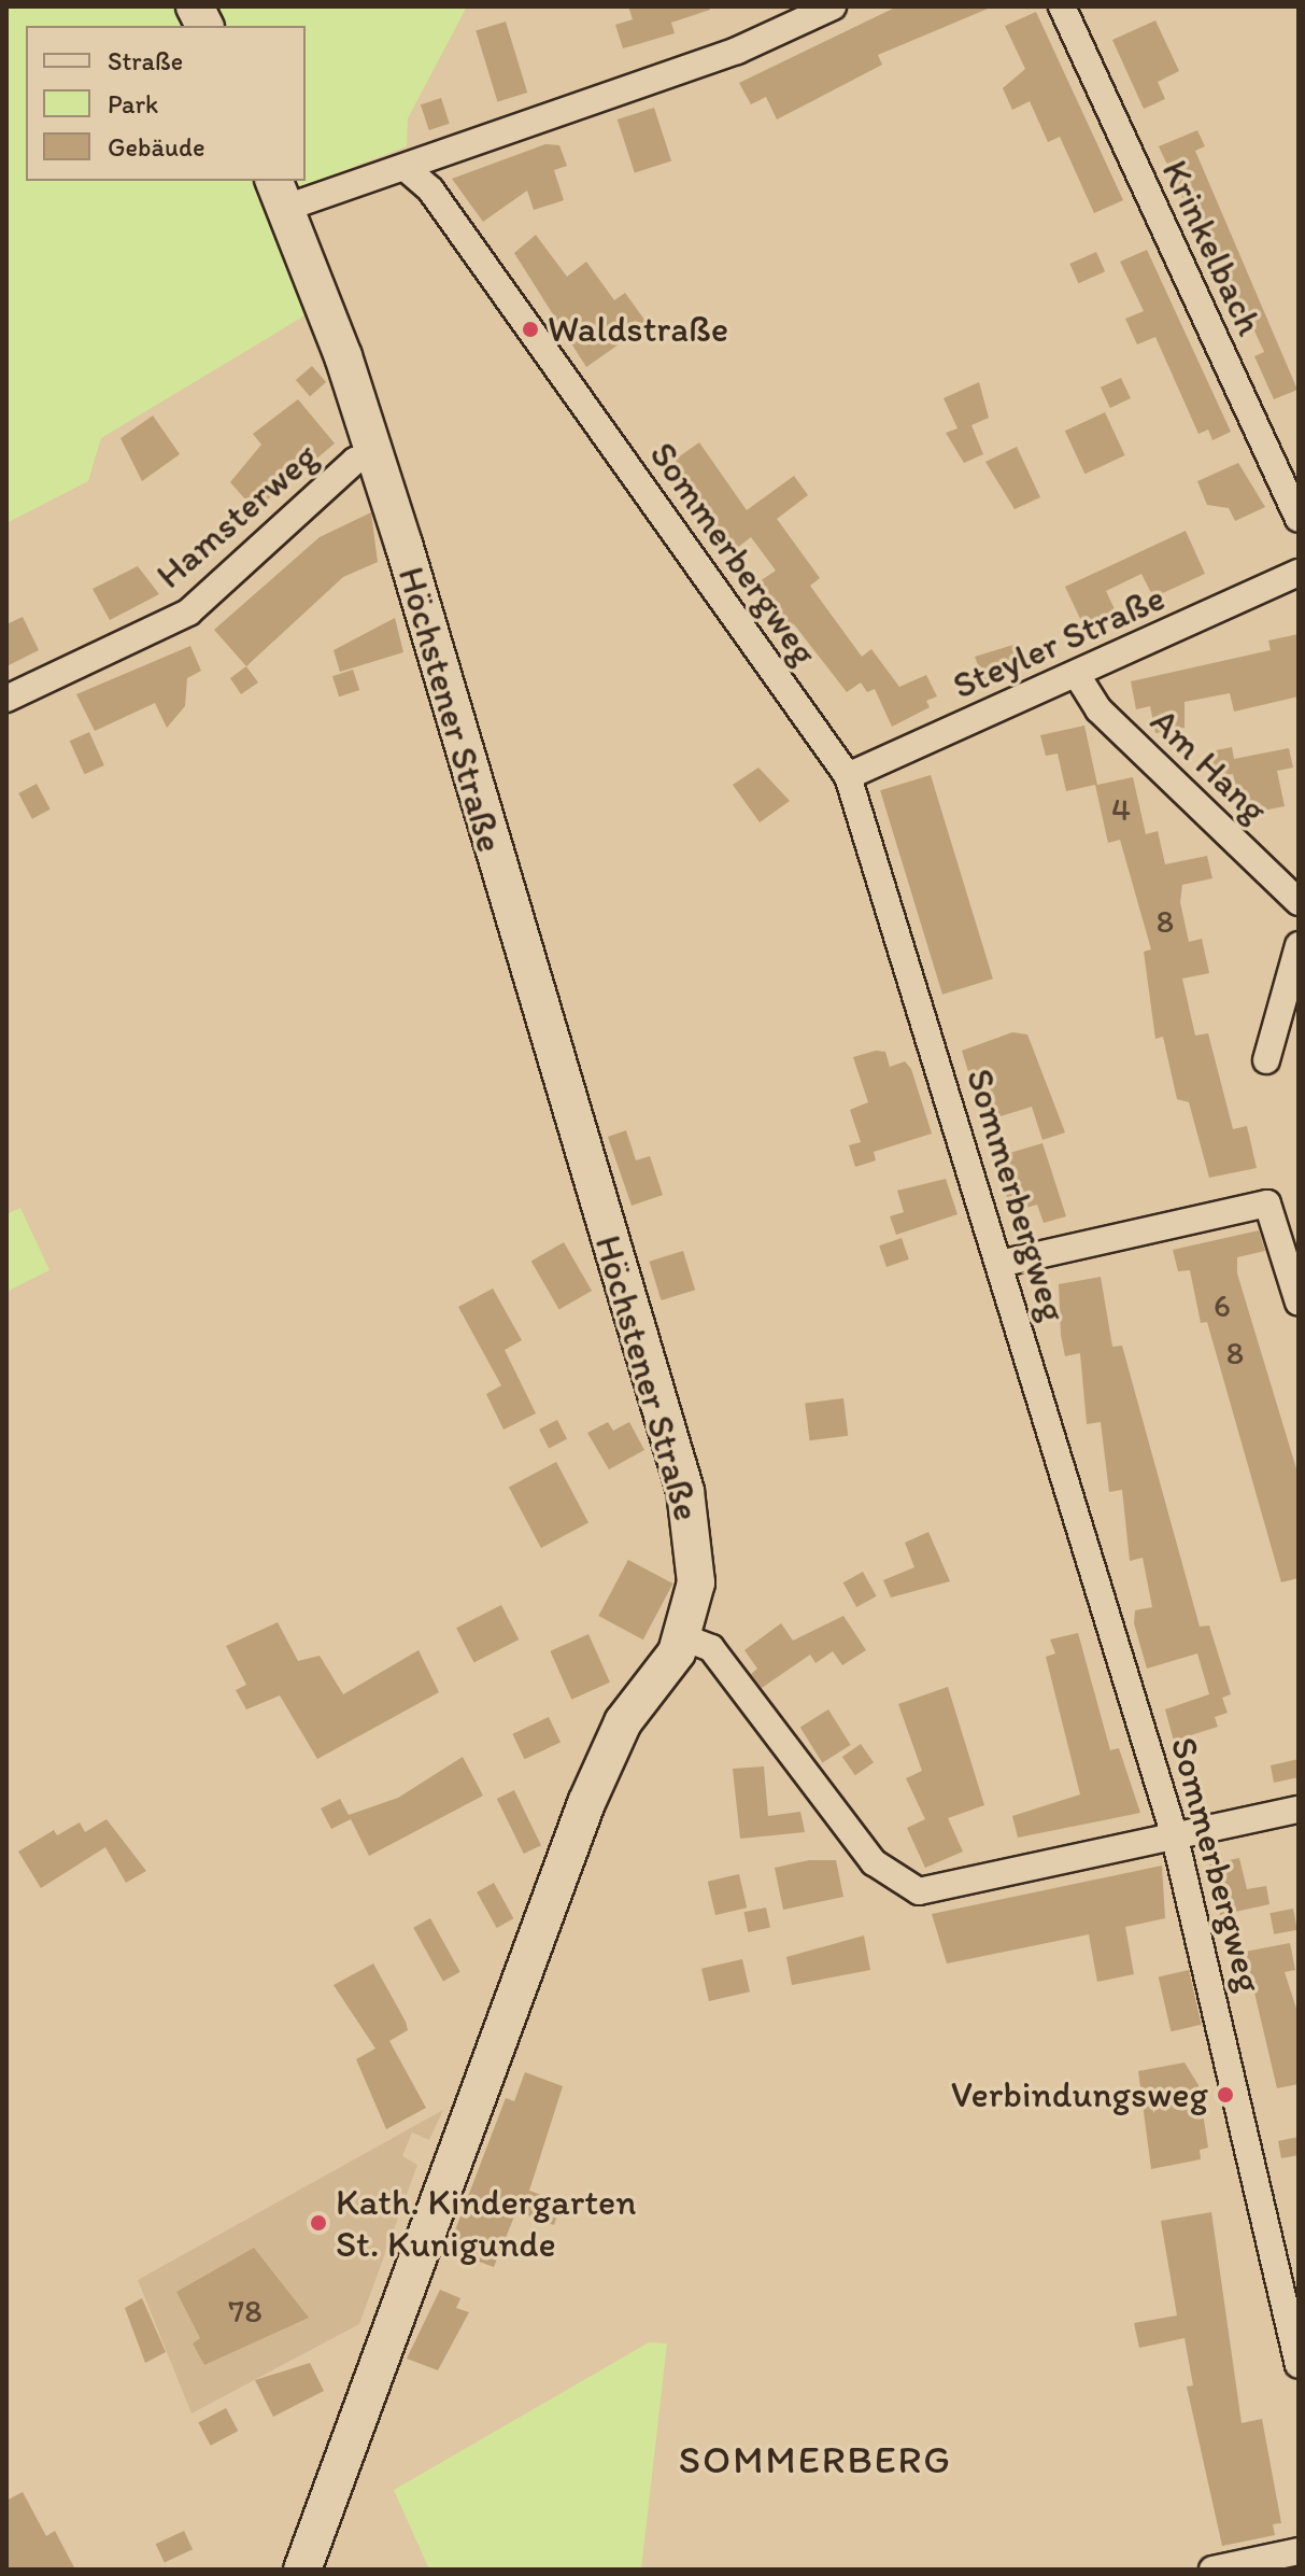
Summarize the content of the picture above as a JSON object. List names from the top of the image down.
{
  "streets": {
    "main road": ["Höchstener Straße"],
    "street": [
      "Krinkelbach",
      "Hamsterweg",
      "Sommerbergweg",
      "Steyler Straße",
      "Am Hang"
    ]
  },
  "crossings": [
    ["Hamsterweg", "Höchstener Straße"],
    ["Sommerbergweg", "Steyler Straße"],
    ["Steyler Straße", "Am Hang"]
  ],
  "districts": ["SOMMERBERG"],
  "places": ["Waldstraße", "Verbindungsweg", "Kath. Kindergarten St. Kunigunde"],
  "house_numbers": [
    "4",
    "8",
    "6",
    "8",
    "78"
  ],
  "legend": ["Straße", "Park", "Gebäude"]
}
